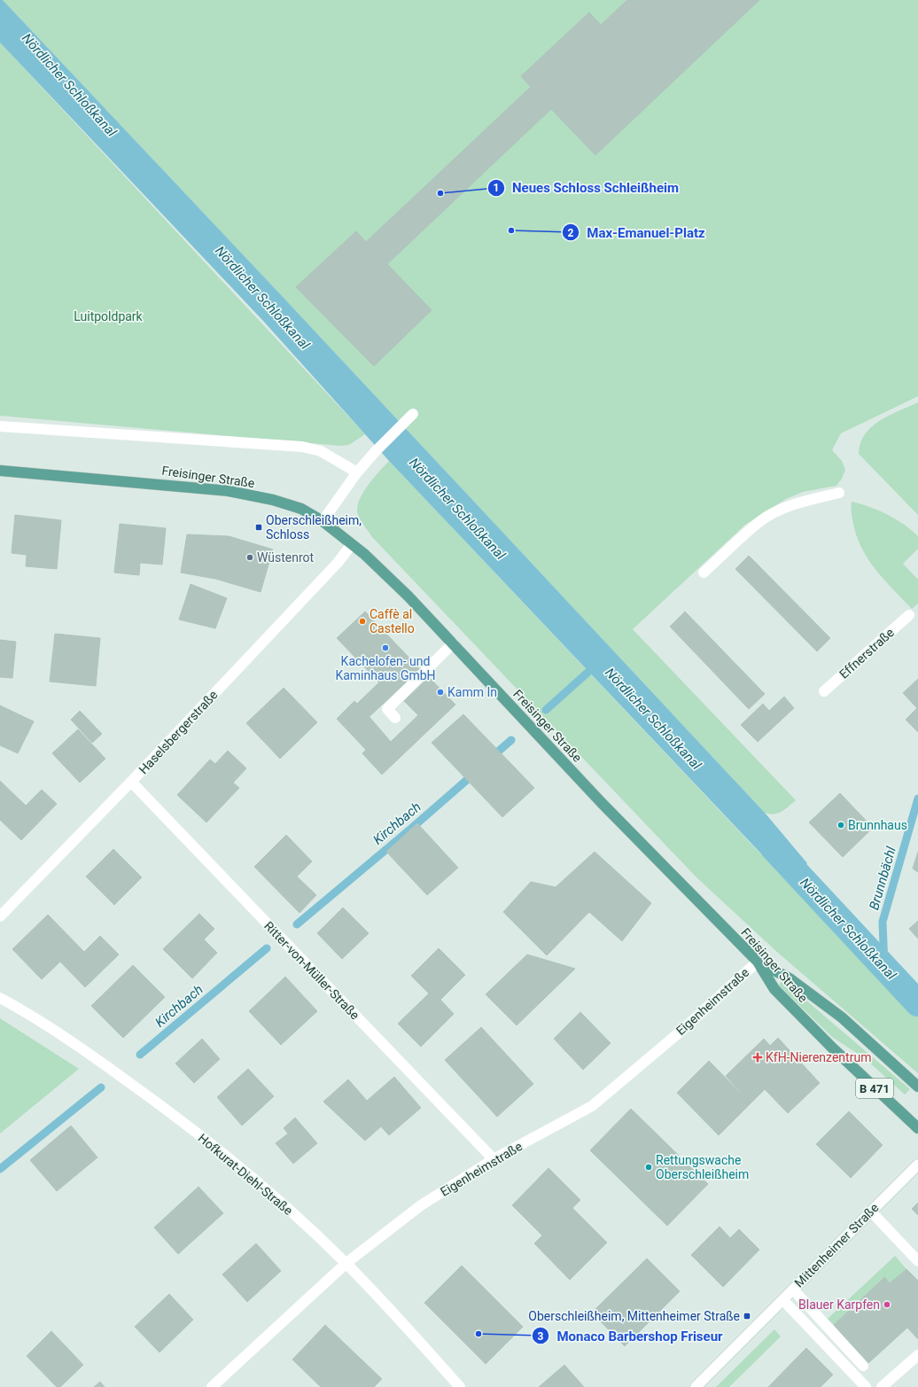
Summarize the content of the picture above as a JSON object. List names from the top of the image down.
{
  "streets": {
    "main road": ["Freisinger Straße", "B 471"],
    "street": [
      "Effnerstraße",
      "Haselsbergerstraße",
      "Ritter-von-Müller-Straße",
      "Eigenheimstraße",
      "Hofkurat-Diehl-Straße",
      "Mittenheimer Straße"
    ]
  },
  "crossings": [
    ["Freisinger Straße", "Haselsbergerstraße"],
    ["Freisinger Straße", "Eigenheimstraße"],
    ["Haselsbergerstraße", "Ritter-von-Müller-Straße"],
    ["Ritter-von-Müller-Straße", "Eigenheimstraße"],
    ["Eigenheimstraße", "Hofkurat-Diehl-Straße"]
  ],
  "water": ["Nördlicher Schloßkanal", "Kirchbach", "Brunnbächl"],
  "parks": ["Luitpoldpark"],
  "places": {
    "other": [
      "Neues Schloss Schleißheim",
      "Max-Emanuel-Platz",
      "Wüstenrot",
      "Caffè al Castello",
      "Kachelofen- und Kaminhaus GmbH",
      "Kamm In",
      "Brunnhaus",
      "Rettungswache Oberschleißheim",
      "Blauer Karpfen",
      "Monaco Barbershop Friseur"
    ],
    "transit": ["Oberschleißheim, Schloss", "Oberschleißheim, Mittenheimer Straße"],
    "health": ["KfH-Nierenzentrum"]
  }
}
